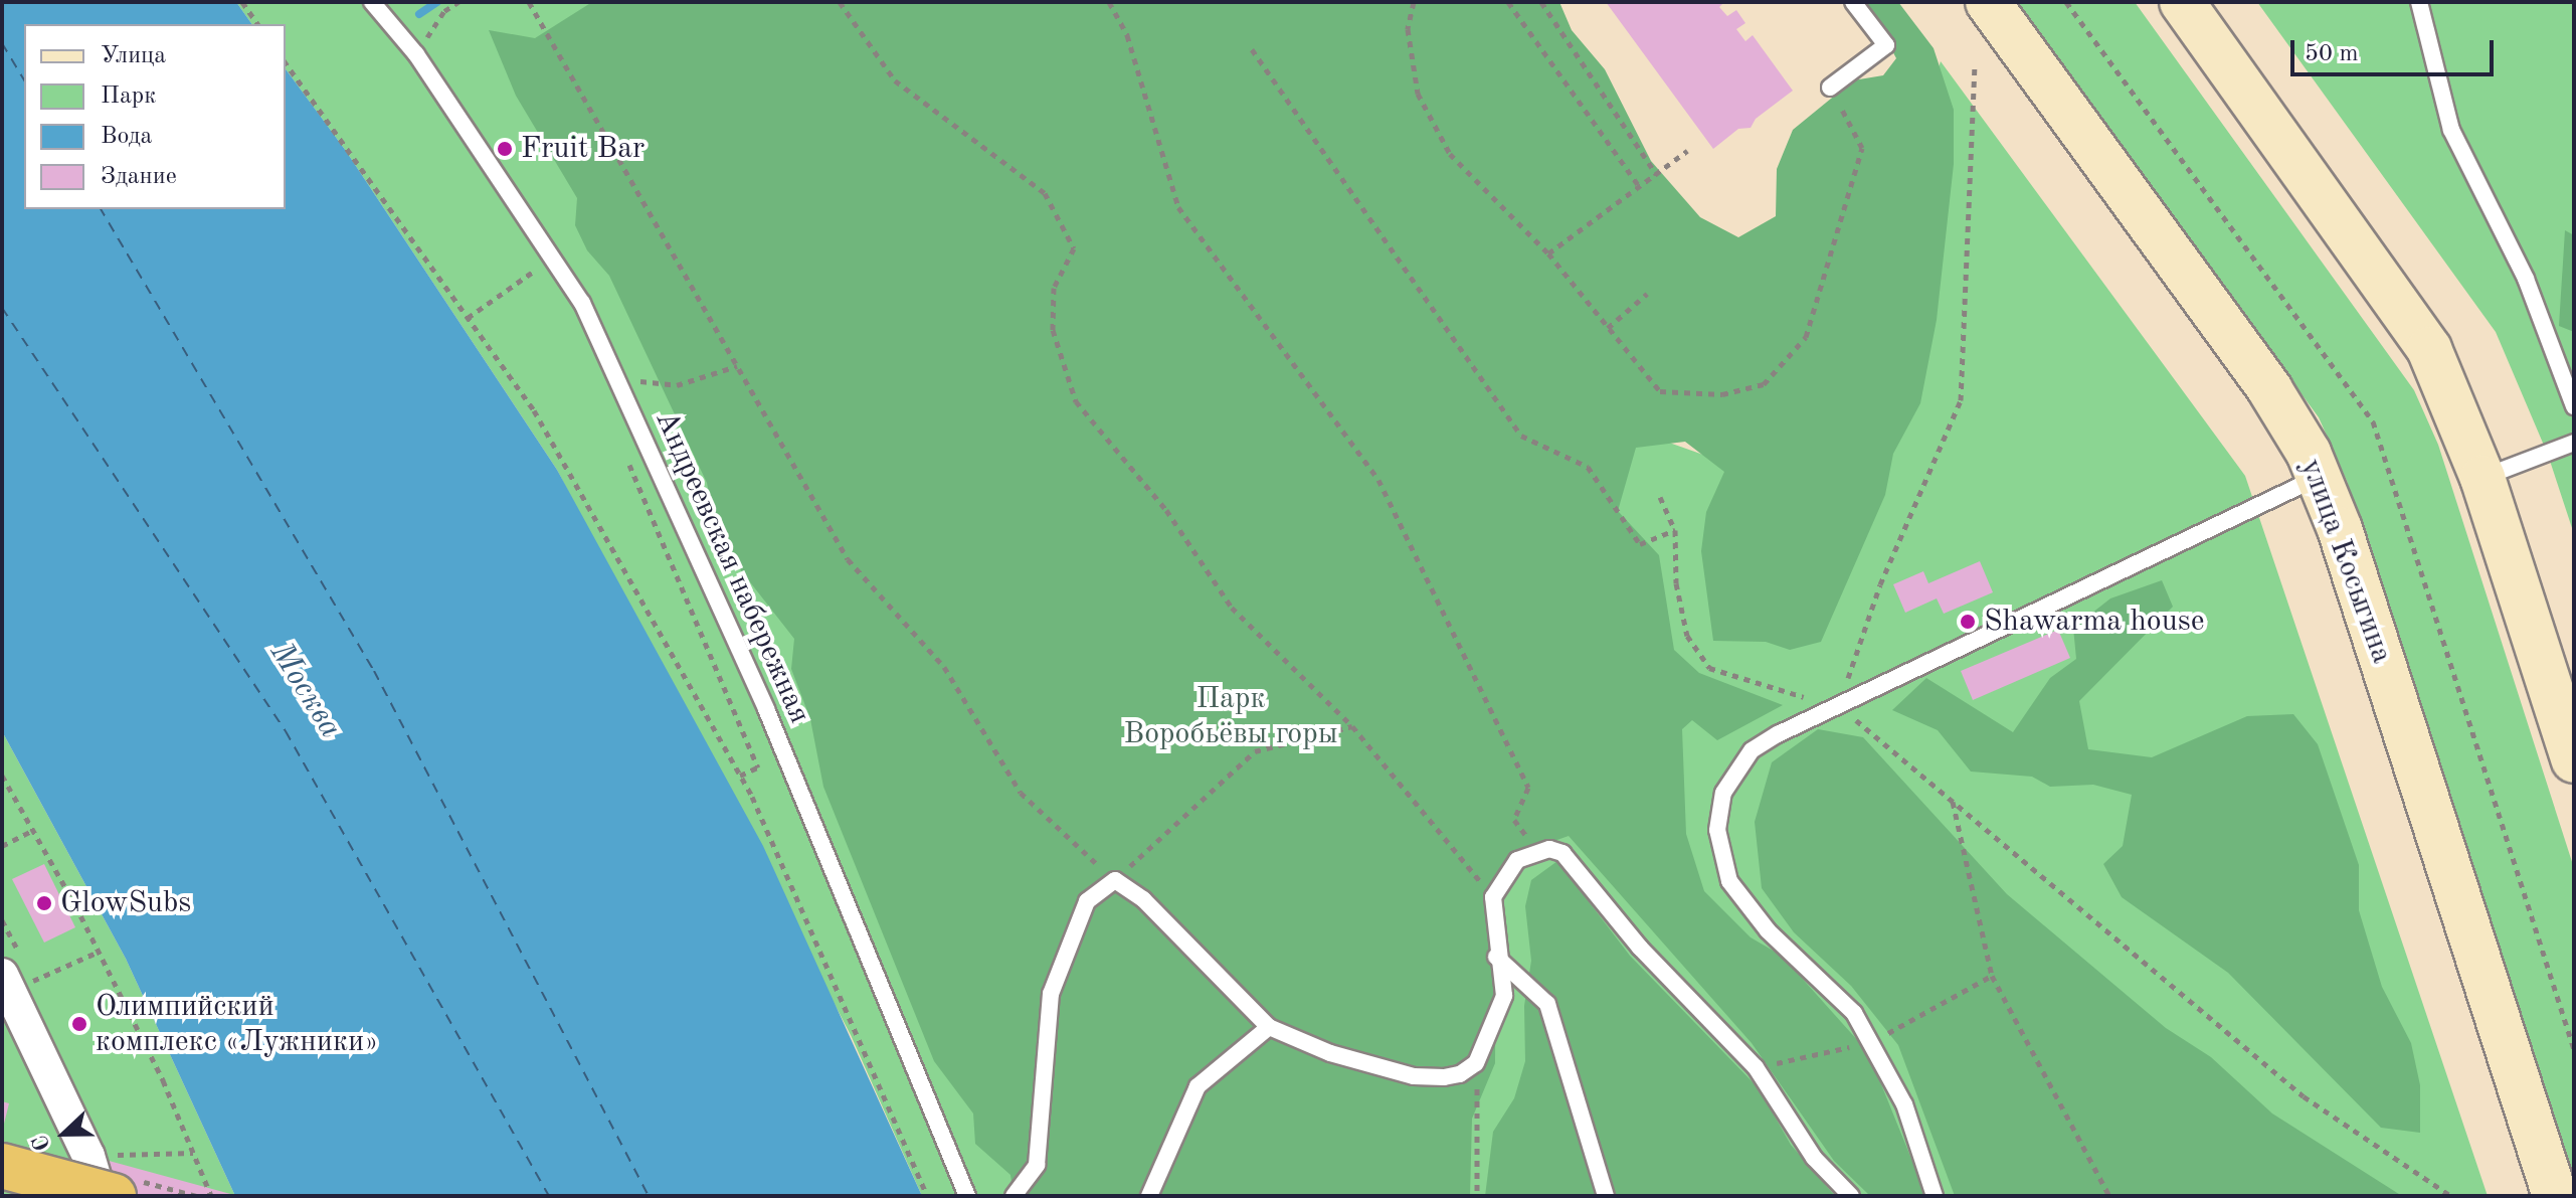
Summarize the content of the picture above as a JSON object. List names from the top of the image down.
{
  "streets": {
    "main road": ["улица Косыгина"],
    "lane": ["Андреевская набережная"]
  },
  "water": ["Москва"],
  "parks": ["Парк Воробьёвы горы"],
  "places": [
    "Fruit Bar",
    "Shawarma house",
    "GlowSubs",
    "Олимпийский комплекс «Лужники»"
  ],
  "legend": [
    "Улица",
    "Парк",
    "Вода",
    "Здание"
  ],
  "scale_bar": "50 m",
  "north": "left"
}
